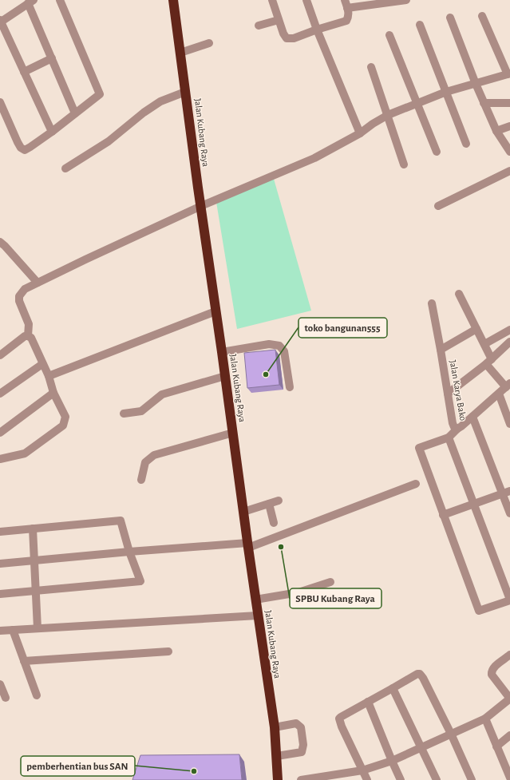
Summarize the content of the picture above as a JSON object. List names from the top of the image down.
{
  "streets": {
    "highway": ["Jalan Kubang Raya"],
    "street": ["Jalan Karya Bako"]
  },
  "places": ["toko bangunan555", "SPBU Kubang Raya", "pemberhentian bus SAN"]
}
